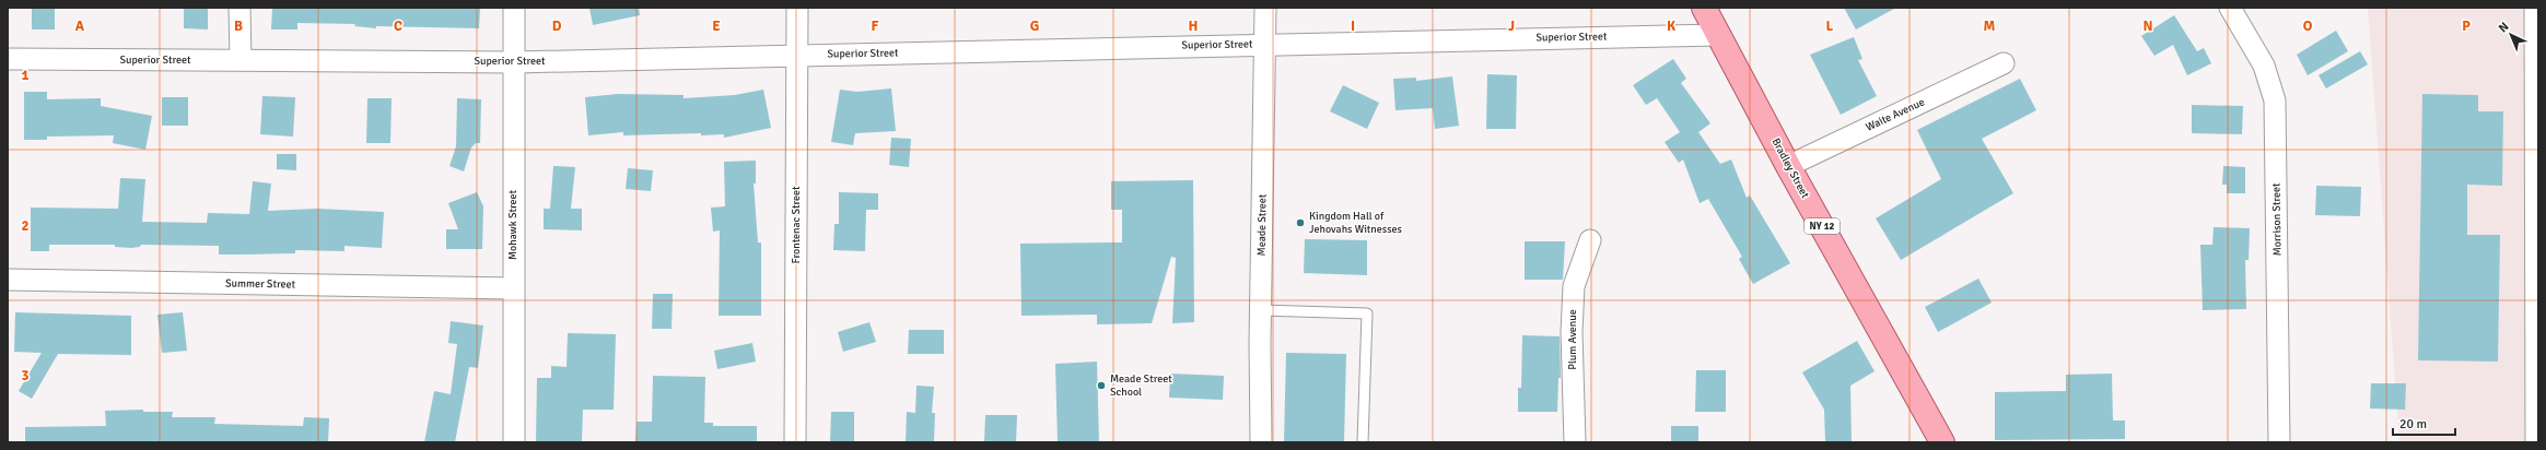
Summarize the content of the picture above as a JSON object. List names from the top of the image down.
{
  "streets": {
    "main road": ["Bradley Street", "NY 12"],
    "street": [
      "Superior Street",
      "Waite Avenue",
      "Morrison Street",
      "Mohawk Street",
      "Frontenac Street",
      "Meade Street",
      "Summer Street",
      "Plum Avenue"
    ]
  },
  "crossings": [
    ["Superior Street", "Bradley Street"],
    ["Superior Street", "Mohawk Street"],
    ["Superior Street", "Frontenac Street"],
    ["Superior Street", "Meade Street"],
    ["Waite Avenue", "Bradley Street"],
    ["Mohawk Street", "Summer Street"]
  ],
  "places": ["Kingdom Hall of Jehovahs Witnesses", "Meade Street School"],
  "scale_bar": "20 m",
  "north": "top left",
  "grid": {
    "columns": [
      "A",
      "B",
      "C",
      "D",
      "E",
      "F",
      "G",
      "H",
      "I",
      "J",
      "K",
      "L",
      "M",
      "N",
      "O",
      "P"
    ],
    "rows": ["1", "2", "3"]
  }
}
